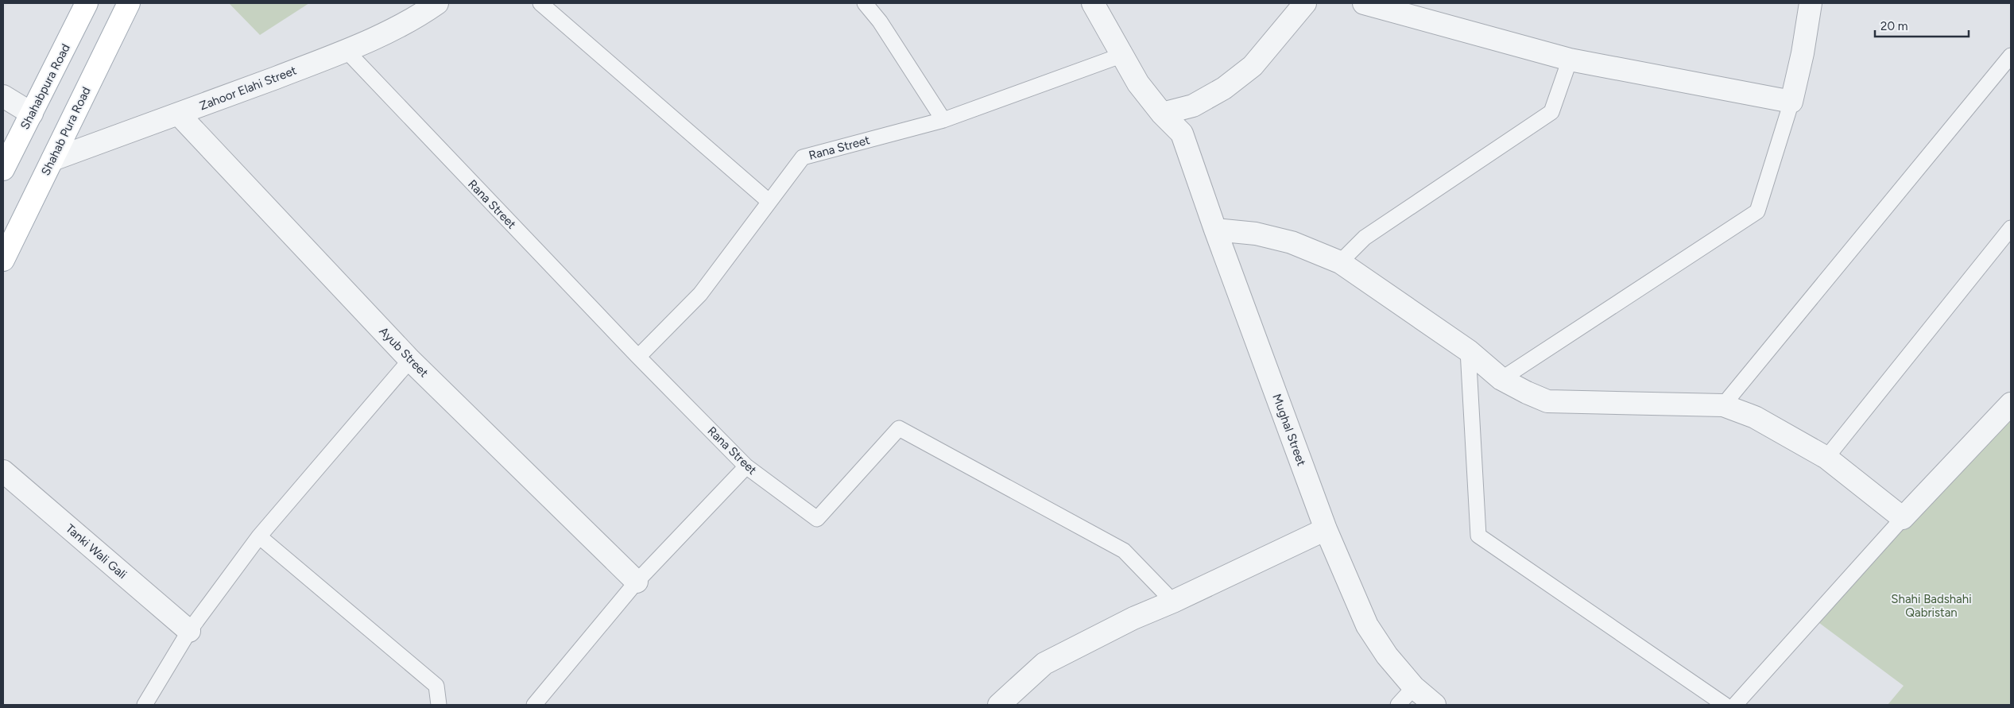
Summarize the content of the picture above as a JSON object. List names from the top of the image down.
{
  "streets": {
    "main road": ["Shahabpura Road", "Shahab Pura Road"],
    "street": [
      "Zahoor Elahi Street",
      "Ayub Street",
      "Mughal Street",
      "Tanki Wali Gali"
    ],
    "lane": ["Rana Street"]
  },
  "crossings": [
    ["Zahoor Elahi Street", "Shahab Pura Road"],
    ["Zahoor Elahi Street", "Rana Street"],
    ["Zahoor Elahi Street", "Ayub Street"]
  ],
  "parks": ["Shahi Badshahi Qabristan"],
  "scale_bar": "20 m"
}
